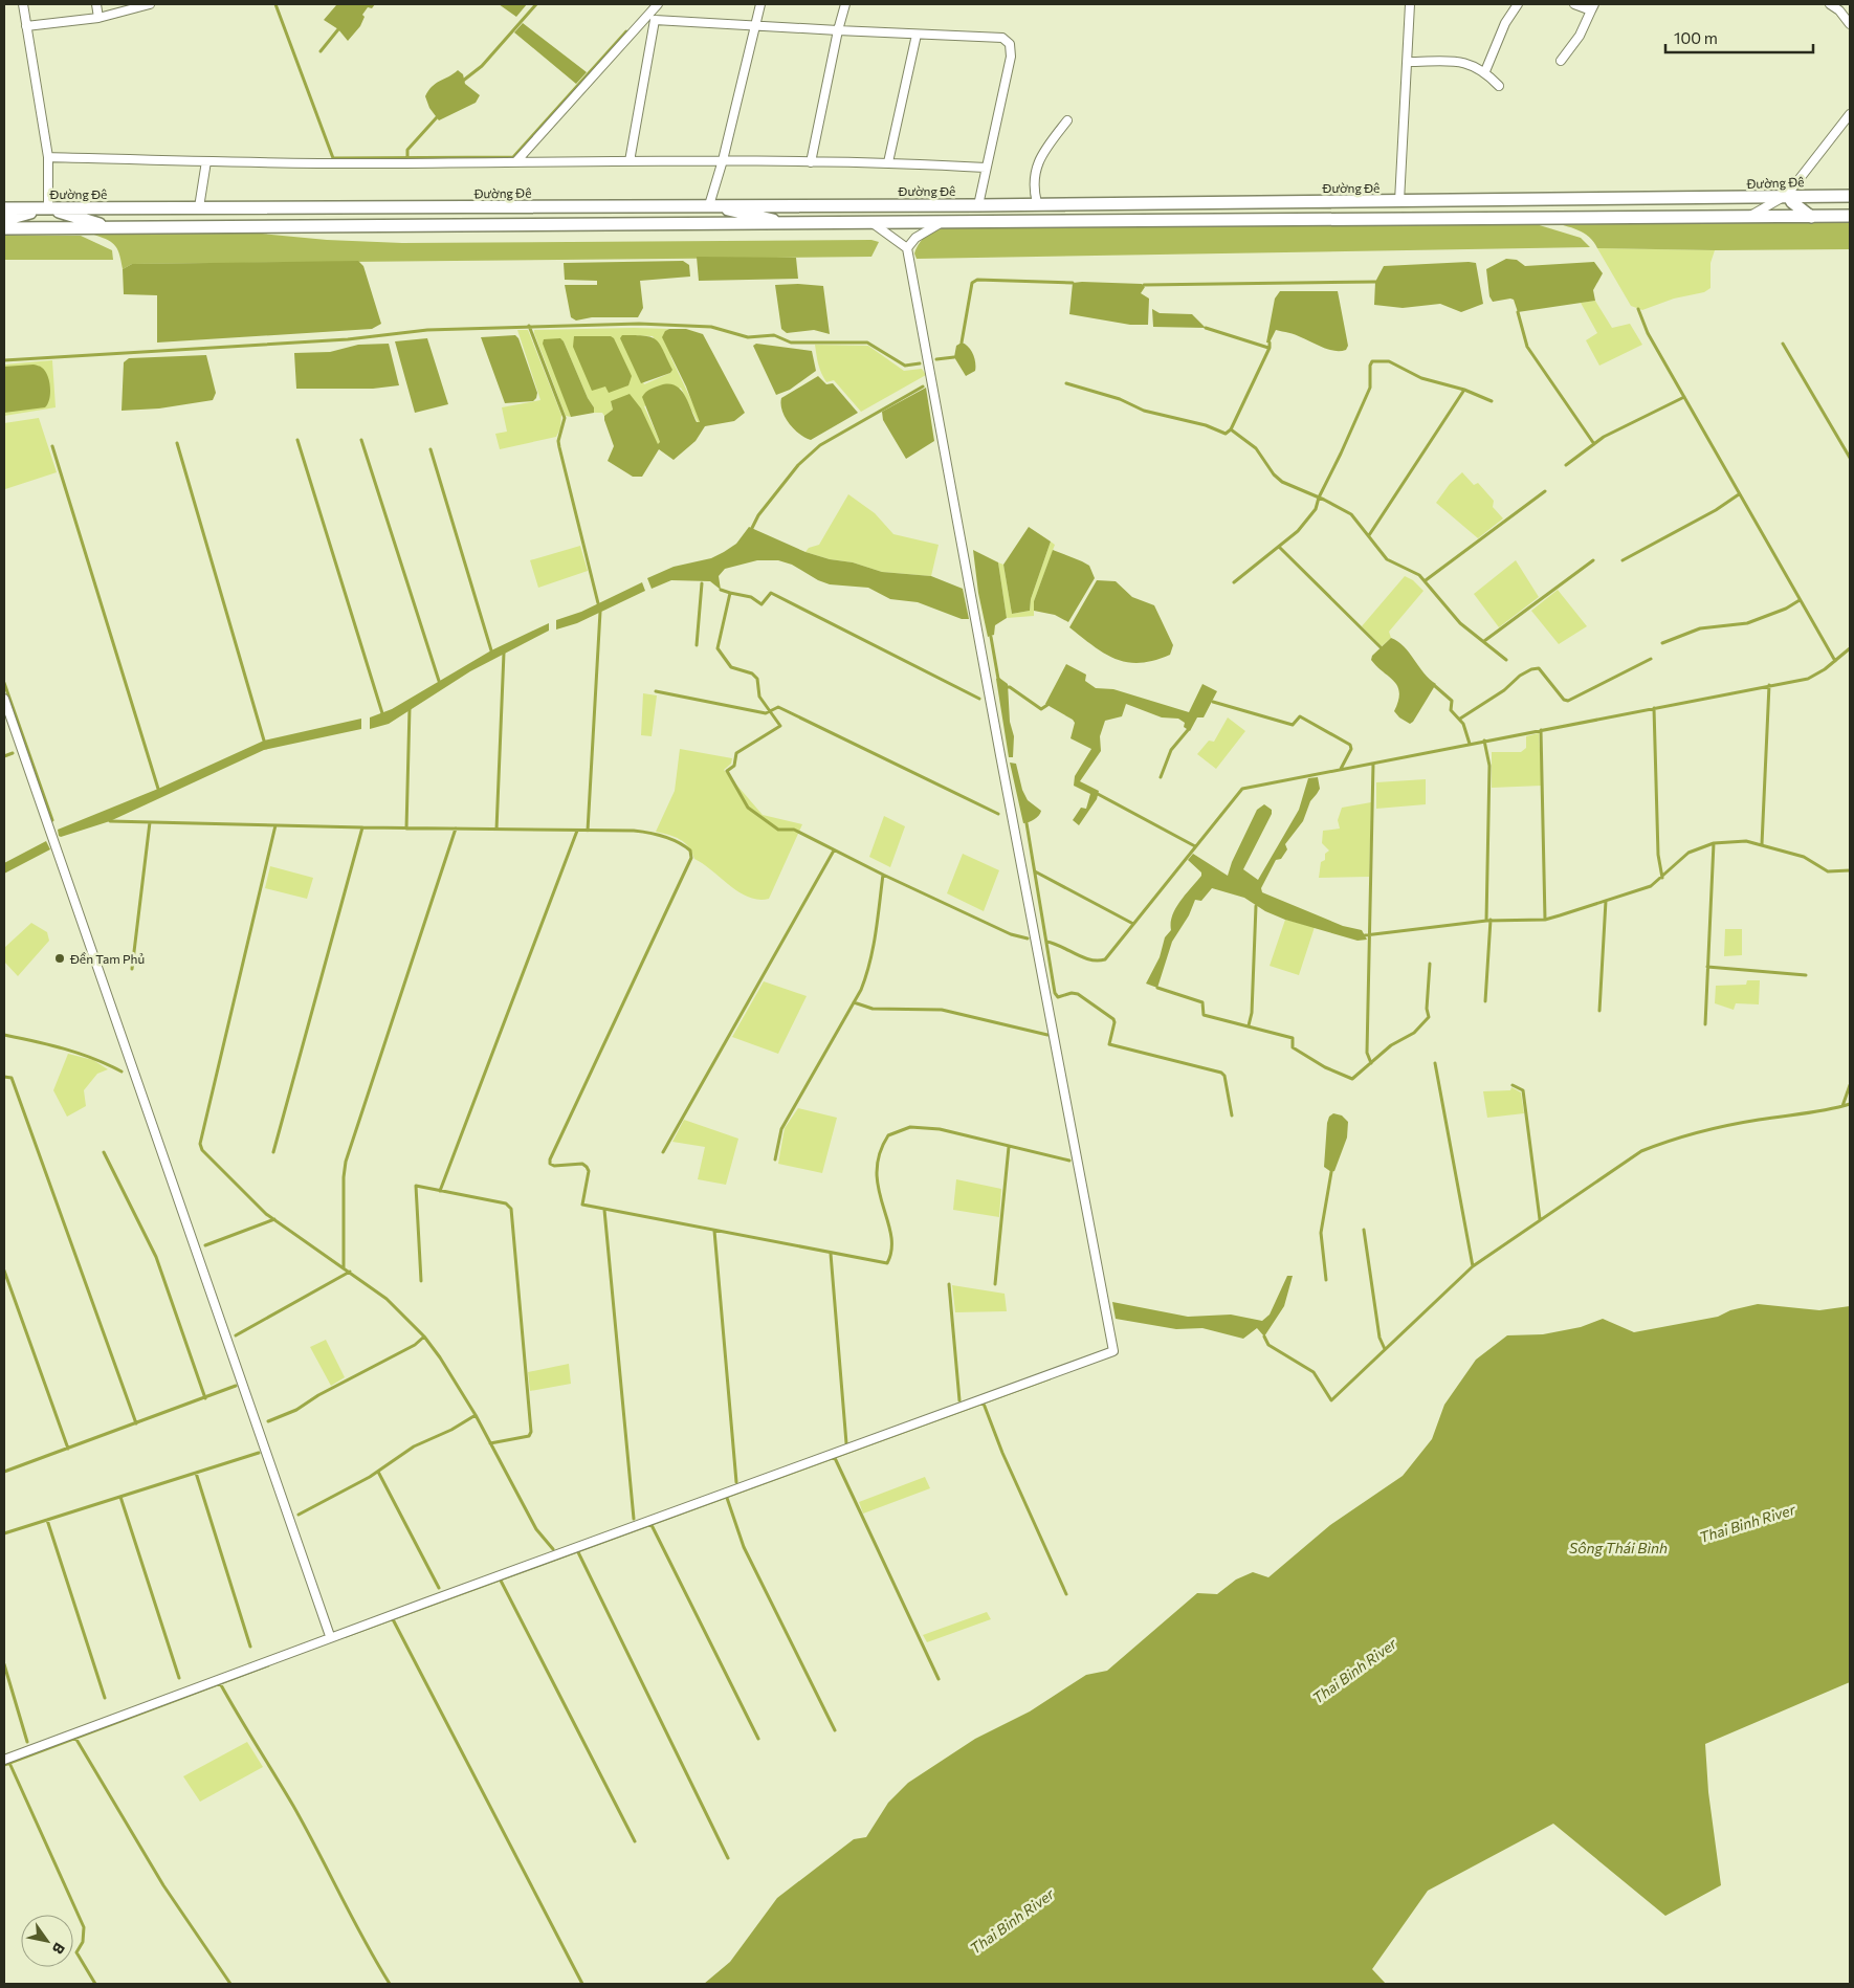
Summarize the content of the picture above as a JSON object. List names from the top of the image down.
{
  "streets": {
    "street": ["Đường Đê"]
  },
  "water": ["Thai Binh River", "Sông Thái Bình"],
  "places": ["Đền Tam Phủ"],
  "scale_bar": "100 m",
  "north": "bottom right"
}
